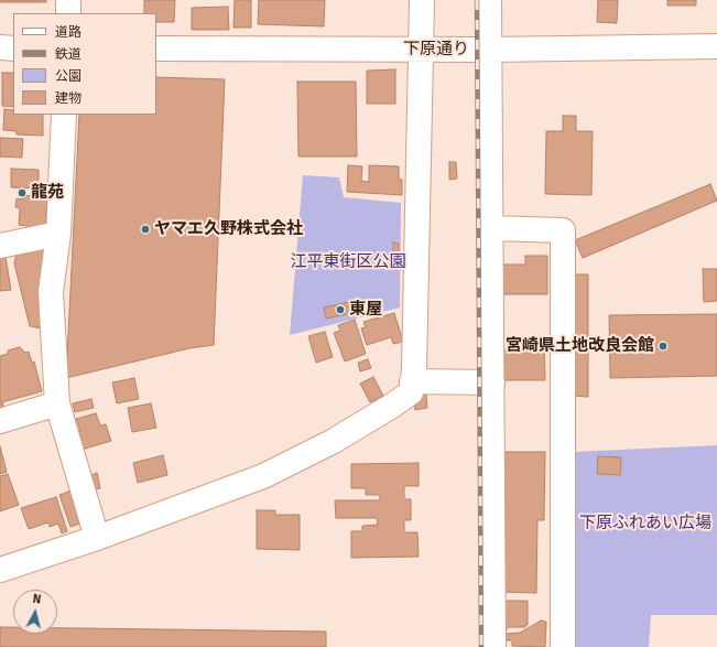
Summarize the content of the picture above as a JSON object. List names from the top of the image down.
{
  "streets": {
    "street": ["下原通り"]
  },
  "parks": ["江平東街区公園", "下原ふれあい広場"],
  "places": [
    "龍苑",
    "ヤマエ久野株式会社",
    "東屋",
    "宮崎県土地改良会館"
  ],
  "legend": [
    "道路",
    "鉄道",
    "公園",
    "建物"
  ],
  "north": "top"
}
